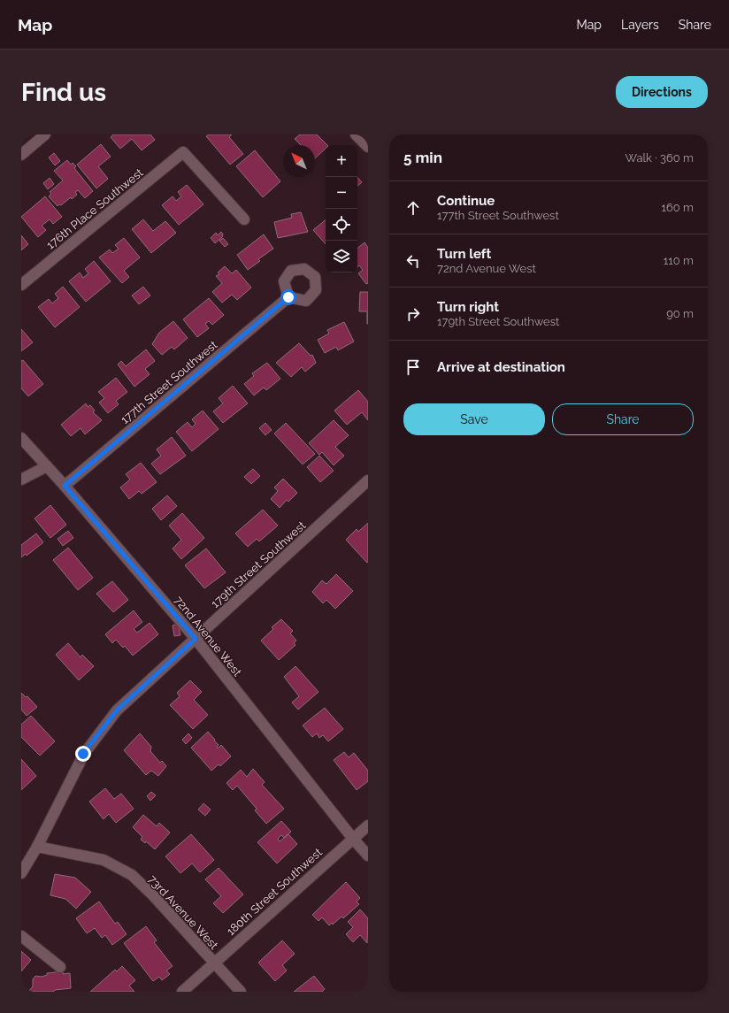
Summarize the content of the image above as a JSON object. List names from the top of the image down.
{
  "streets": {
    "street": [
      "176th Place Southwest",
      "177th Street Southwest",
      "179th Street Southwest",
      "72nd Avenue West",
      "180th Street Southwest",
      "73rd Avenue West"
    ]
  },
  "crossings": [
    ["177th Street Southwest", "72nd Avenue West"],
    ["179th Street Southwest", "72nd Avenue West"],
    ["179th Street Southwest", "73rd Avenue West"],
    ["72nd Avenue West", "180th Street Southwest"],
    ["180th Street Southwest", "73rd Avenue West"]
  ],
  "north": "top left",
  "page": {
    "header": "Map",
    "nav": ["Map", "Layers", "Share"],
    "buttons": [
      "Directions",
      ["Save", "Share"]
    ],
    "title": "Find us",
    "heading": ["5 min", "Walk · 360 m"],
    "map_buttons": ["+", "−"],
    "list": [
      ["Continue", "177th Street Southwest", "160 m"],
      ["Turn left", "72nd Avenue West", "110 m"],
      ["Turn right", "179th Street Southwest", "90 m"],
      "Arrive at destination"
    ]
  }
}
